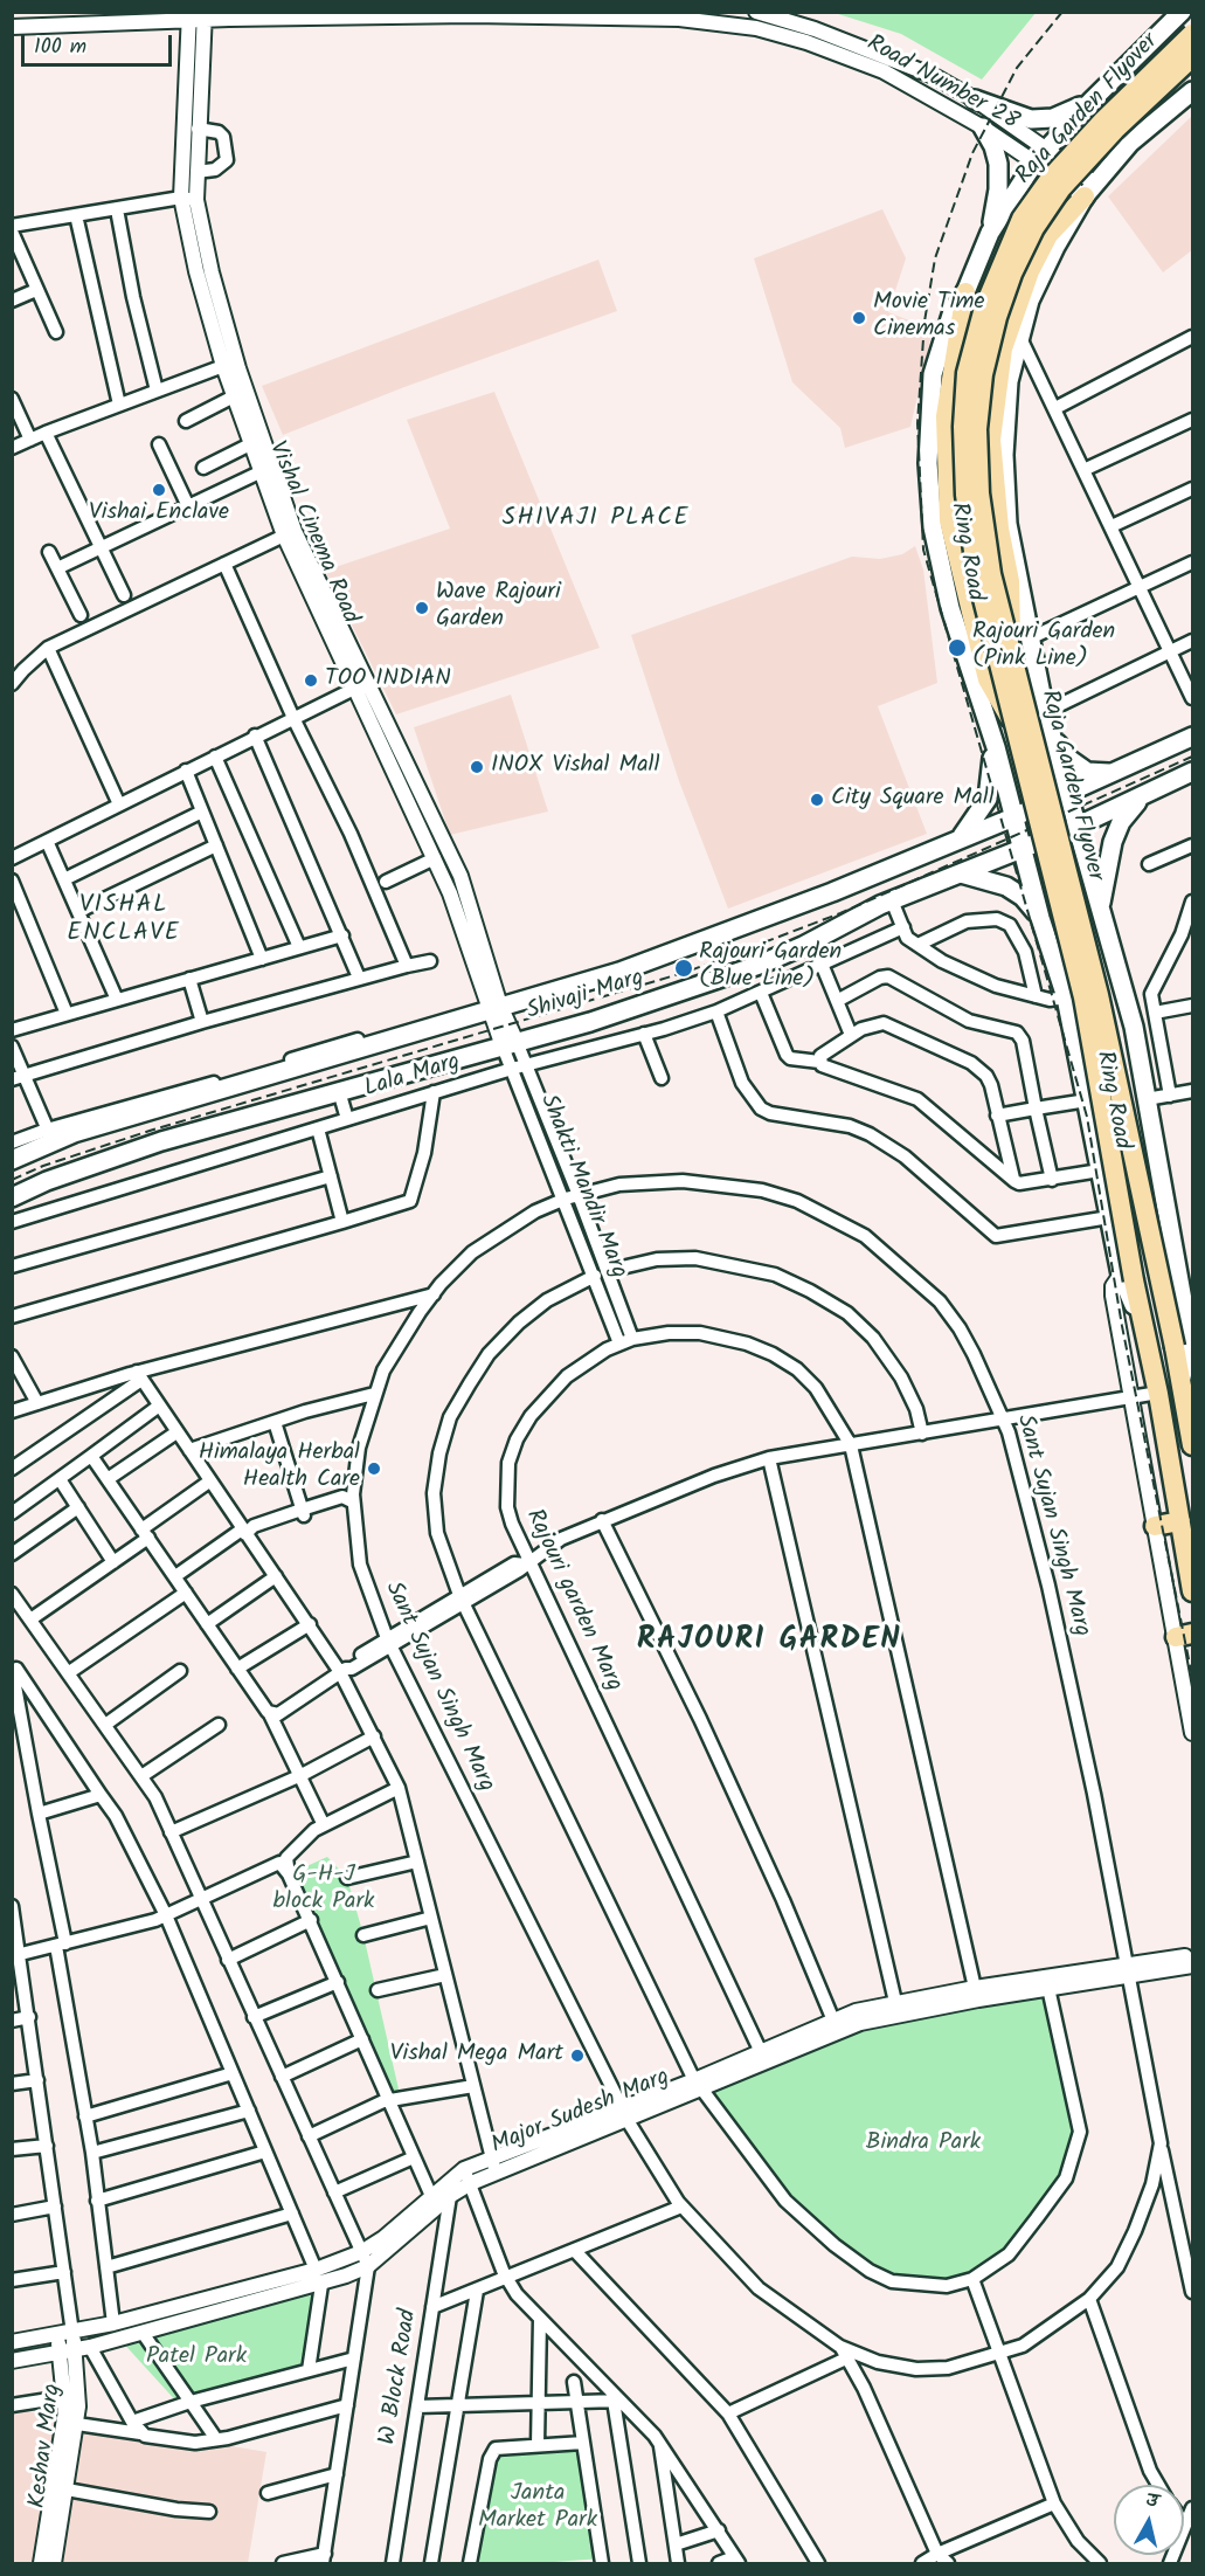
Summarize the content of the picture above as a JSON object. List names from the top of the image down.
{
  "streets": {
    "main road": ["Raja Garden Flyover", "Ring Road", "Shivaji Marg"],
    "street": [
      "Road Number 28",
      "Vishal Cinema Road",
      "Lala Marg",
      "Shakti Mandir Marg",
      "Sant Sujan Singh Marg",
      "Rajouri garden Marg",
      "Major Sudesh Marg",
      "W Block Road",
      "Keshav Marg"
    ]
  },
  "crossings": [
    ["Road Number 28", "Vishal Cinema Road"],
    ["Road Number 28", "Ring Road"],
    ["Raja Garden Flyover", "Ring Road"],
    ["Vishal Cinema Road", "Shivaji Marg"],
    ["Vishal Cinema Road", "Shakti Mandir Marg"],
    ["Ring Road", "Shivaji Marg"],
    ["Shivaji Marg", "Shakti Mandir Marg"],
    ["Lala Marg", "Shakti Mandir Marg"],
    ["Shakti Mandir Marg", "Sant Sujan Singh Marg"],
    ["Sant Sujan Singh Marg", "Major Sudesh Marg"],
    ["Rajouri garden Marg", "Major Sudesh Marg"],
    ["Major Sudesh Marg", "W Block Road"],
    ["Major Sudesh Marg", "Keshav Marg"]
  ],
  "districts": ["SHIVAJI PLACE", "VISHAL ENCLAVE", "RAJOURI GARDEN"],
  "parks": [
    "G-H-J block Park",
    "Bindra Park",
    "Patel Park",
    "Janta Market Park"
  ],
  "places": [
    "Movie Time Cinemas",
    "Vishai Enclave",
    "Wave Rajouri Garden",
    "Rajouri Garden (Pink Line)",
    "TOO INDIAN",
    "INOX Vishal Mall",
    "City Square Mall",
    "Rajouri Garden (Blue Line)",
    "Himalaya Herbal Health Care",
    "Vishal Mega Mart"
  ],
  "scale_bar": "100 m",
  "north": "top"
}
